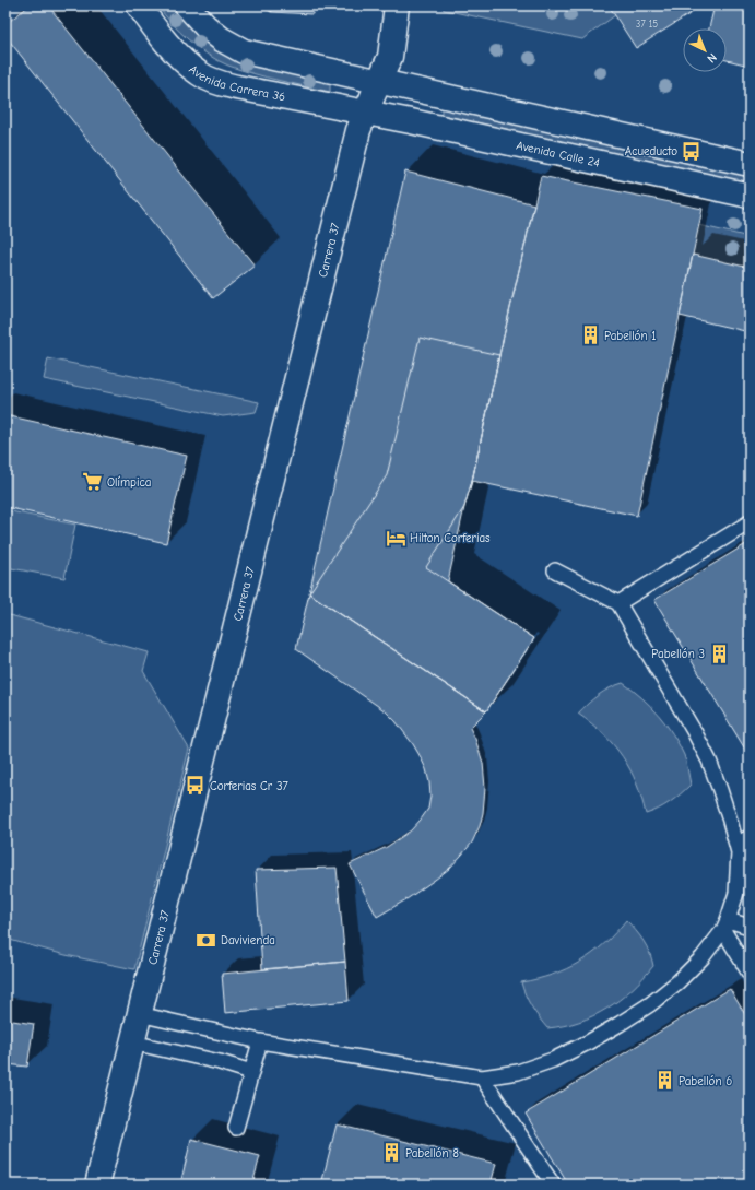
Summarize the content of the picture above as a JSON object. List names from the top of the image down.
{
  "streets": {
    "main road": ["Avenida Carrera 36", "Avenida Calle 24", "Carrera 37"]
  },
  "crossings": [
    ["Avenida Carrera 36", "Avenida Calle 24"],
    ["Avenida Carrera 36", "Carrera 37"],
    ["Avenida Calle 24", "Carrera 37"]
  ],
  "places": {
    "bus stop": ["Acueducto", "Corferias Cr 37"],
    "building": [
      "Pabellón 1",
      "Pabellón 3",
      "Pabellón 6",
      "Pabellón 8"
    ],
    "supermarket": ["Olímpica"],
    "hotel": ["Hilton Corferias"],
    "bank": ["Davivienda"]
  },
  "house_numbers": ["37 15"],
  "north": "bottom right"
}
